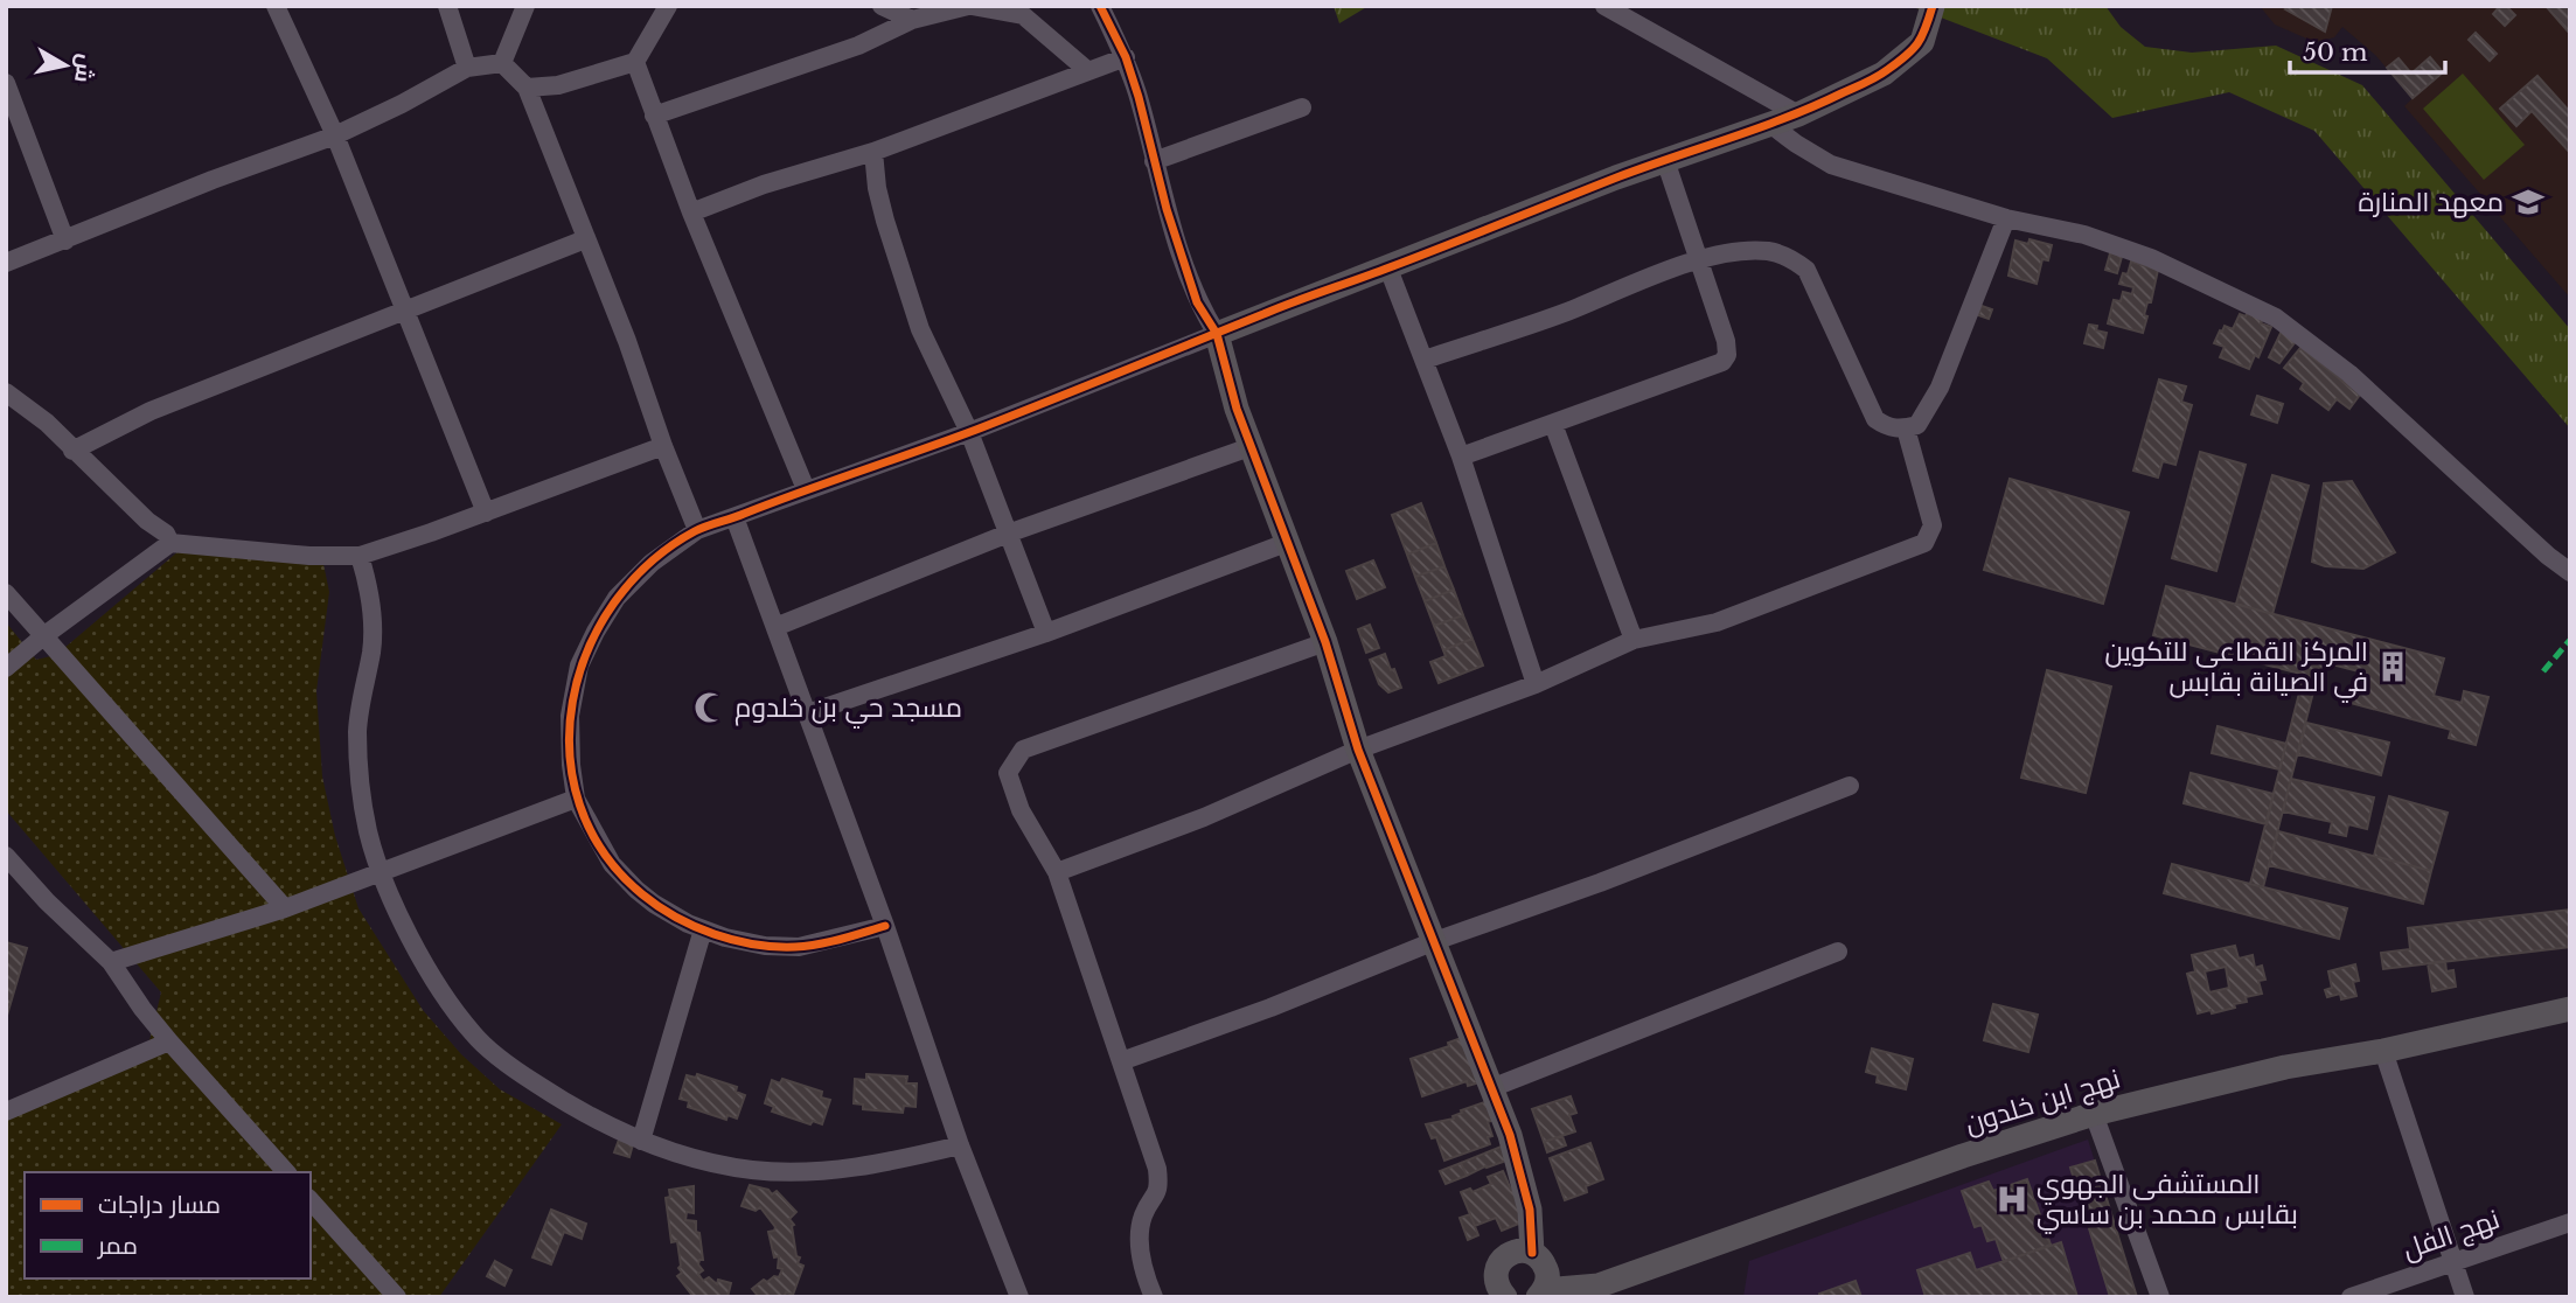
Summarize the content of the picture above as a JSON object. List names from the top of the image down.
{
  "streets": {
    "street": ["نهج ابن خلدون", "نهج الفل"]
  },
  "places": {
    "school or university": ["معهد المنارة"],
    "building": ["المركز القطاعى للتكوين في الصيانة بقابس"],
    "mosque": ["مسجد حي بن خلدوم"],
    "hospital": ["المستشفى الجهوي بقابس محمد بن ساسي"]
  },
  "legend": ["مسار دراجات", "ممر"],
  "scale_bar": "50 m",
  "north": "right"
}
